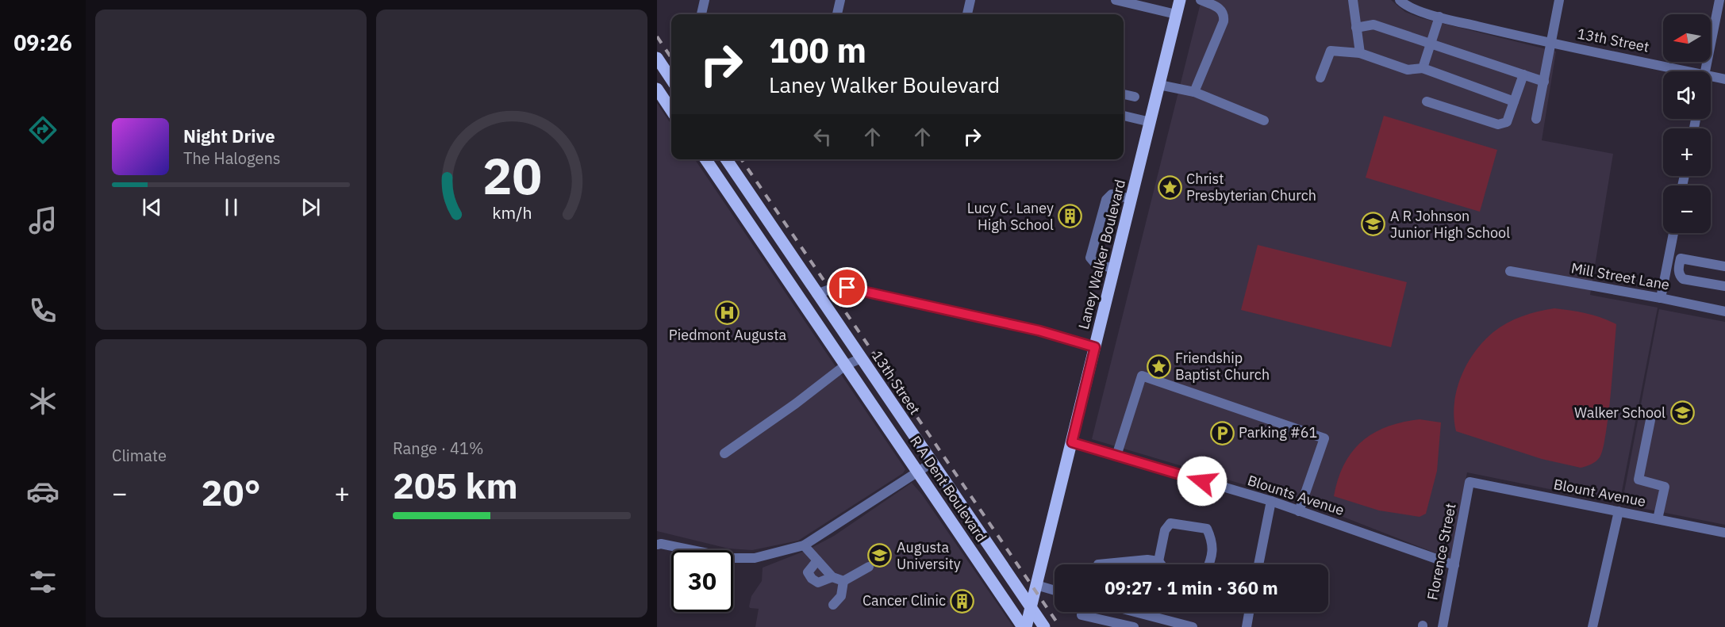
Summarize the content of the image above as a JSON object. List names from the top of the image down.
{
  "streets": {
    "main road": ["13th Street", "Laney Walker Boulevard", "R A Dent Boulevard"],
    "street": [
      "Mill Street Lane",
      "Blount Avenue",
      "Blounts Avenue",
      "Florence Street"
    ]
  },
  "crossings": [
    ["13th Street", "Laney Walker Boulevard"],
    ["Laney Walker Boulevard", "R A Dent Boulevard"],
    ["Laney Walker Boulevard", "Blounts Avenue"],
    ["Blount Avenue", "Florence Street"],
    ["Blounts Avenue", "Florence Street"]
  ],
  "places": {
    "place": ["Christ Presbyterian Church", "Friendship Baptist Church"],
    "building": ["Lucy C. Laney High School", "Cancer Clinic"],
    "school or university": ["A R Johnson Junior High School", "Walker School", "Augusta University"],
    "hospital": ["Piedmont Augusta"],
    "parking": ["Parking #61"]
  },
  "north": "left",
  "page": {
    "tabs": "09:26",
    "map_buttons": ["+", "−"],
    "turn": ["100 m", "Laney Walker Boulevard"],
    "song": ["Night Drive", "The Halogens"],
    "tile": [
      "Climate",
      ["Range · 41%", "205 km"]
    ],
    "heat": ["−", "20°", "+"],
    "limit": "30",
    "trip": "09:27 · 1 min · 360 m",
    "gauge": ["20", "km/h"]
  }
}
